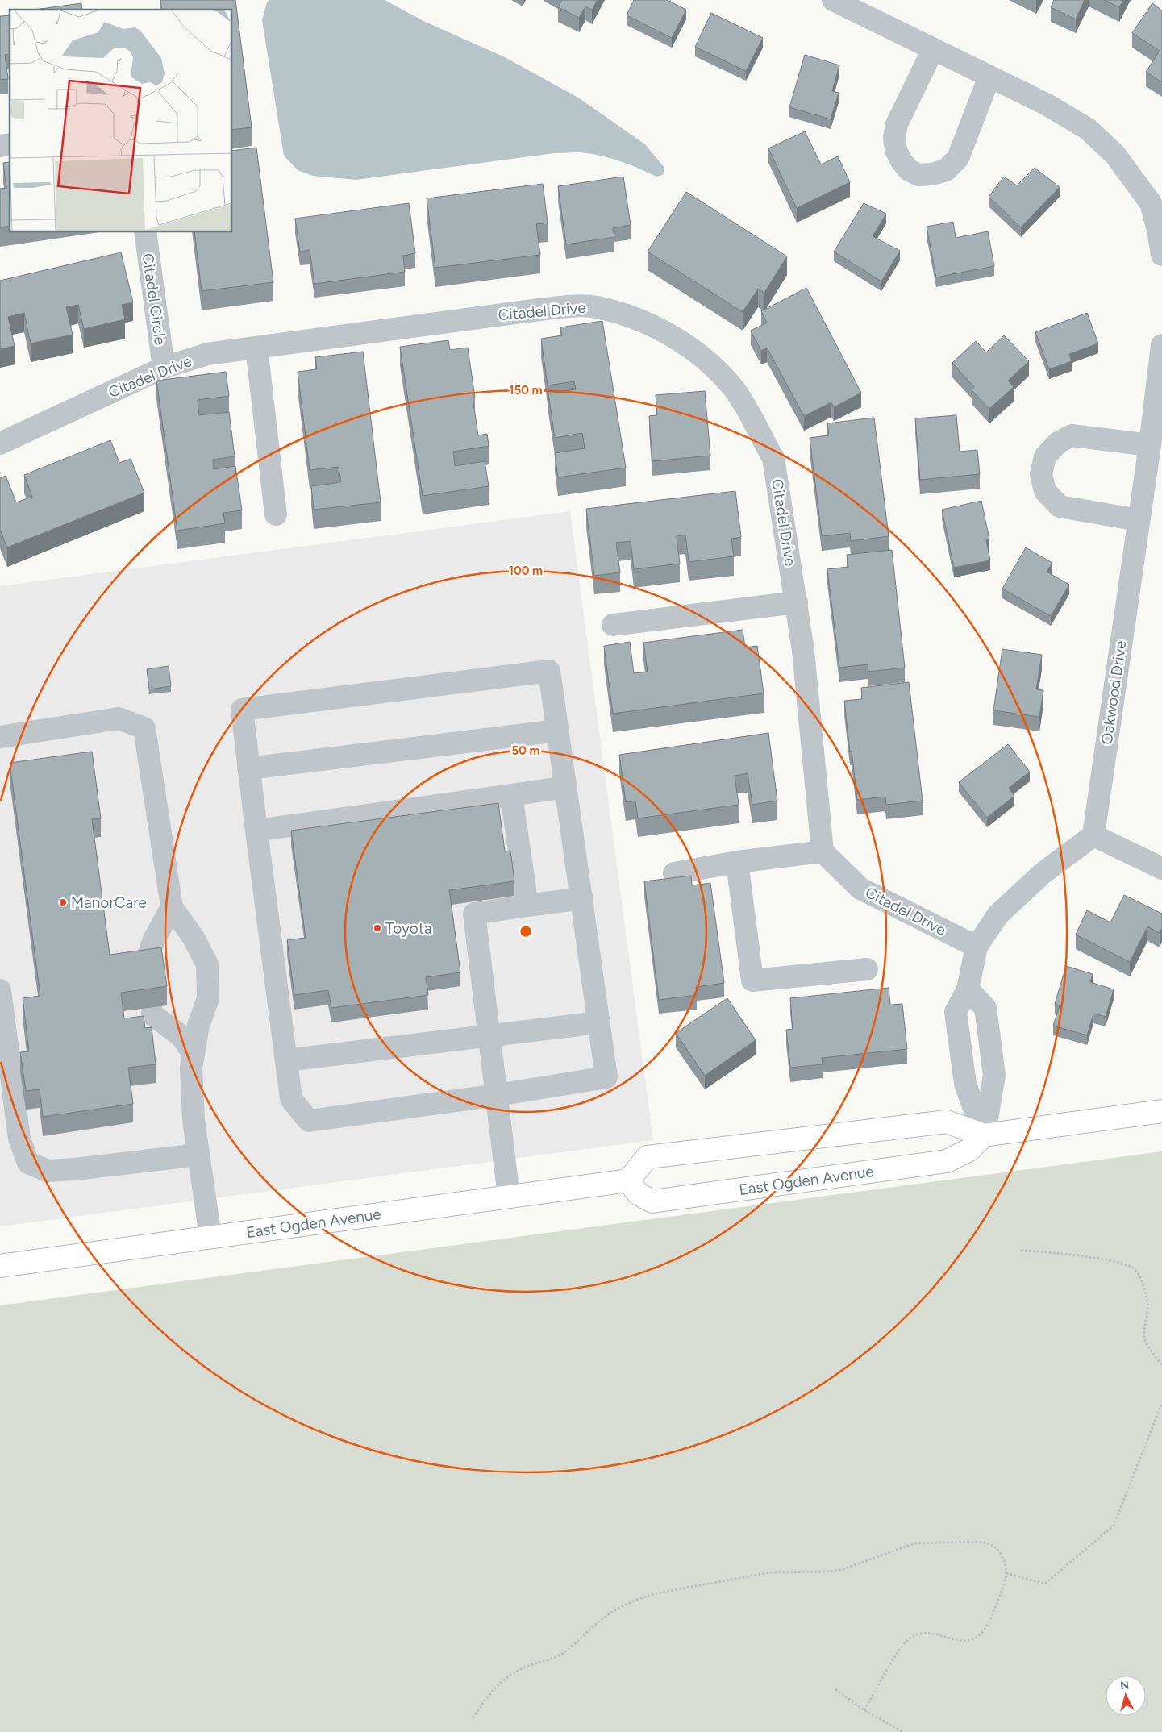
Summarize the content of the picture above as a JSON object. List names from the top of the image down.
{
  "streets": {
    "main road": ["East Ogden Avenue"],
    "street": ["Citadel Circle", "Citadel Drive", "Oakwood Drive"]
  },
  "crossings": [
    ["Citadel Circle", "Citadel Drive"]
  ],
  "places": ["ManorCare", "Toyota"],
  "north": "top",
  "rings": ["150 m", "100 m", "50 m"]
}
